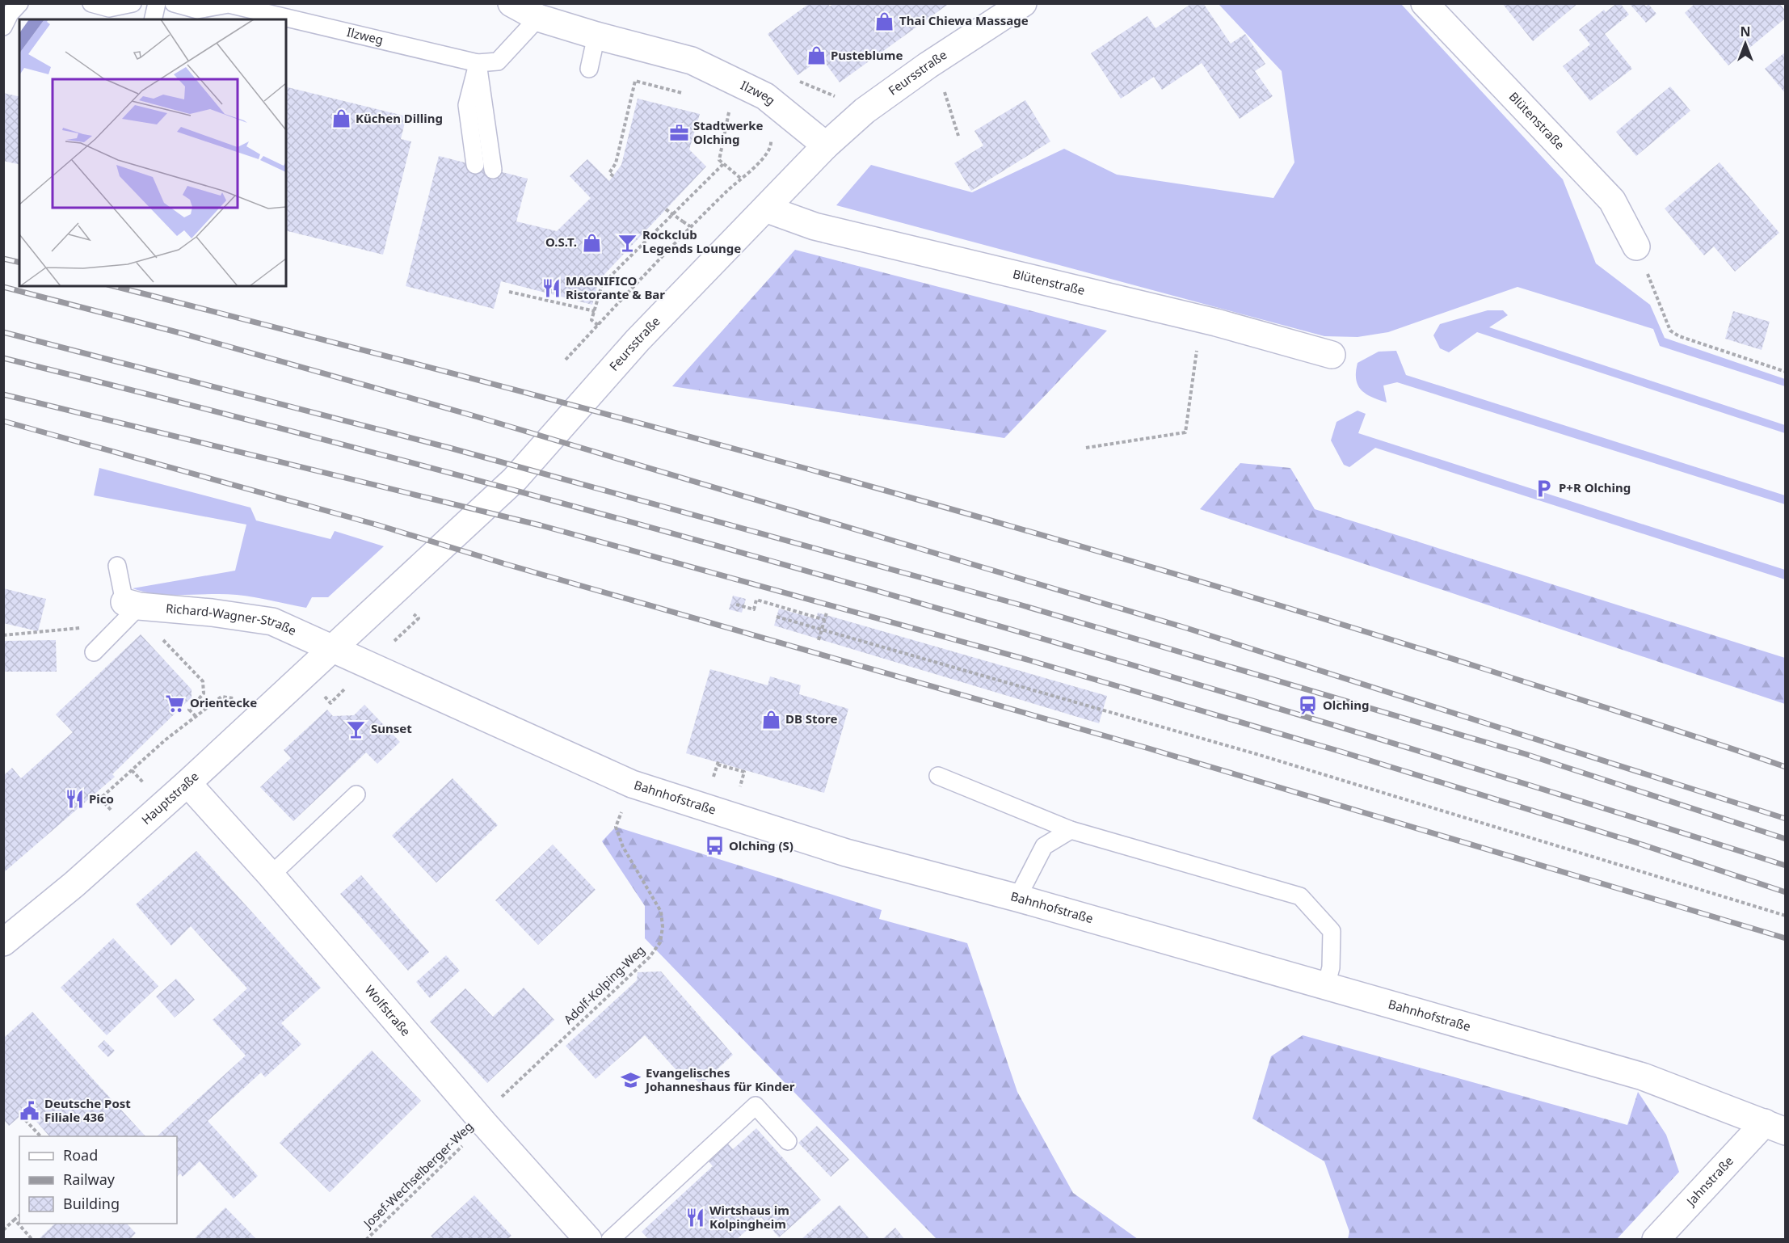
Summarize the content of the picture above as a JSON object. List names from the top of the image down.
{
  "streets": {
    "street": [
      "Ilzweg",
      "Feursstraße",
      "Blütenstraße",
      "Richard-Wagner-Straße",
      "Bahnhofstraße",
      "Hauptstraße",
      "Wolfstraße",
      "Jahnstraße"
    ],
    "path": ["Adolf-Kolping-Weg", "Josef-Wechselberger-Weg"]
  },
  "crossings": [
    ["Ilzweg", "Feursstraße"],
    ["Feursstraße", "Blütenstraße"],
    ["Feursstraße", "Richard-Wagner-Straße"],
    ["Feursstraße", "Bahnhofstraße"],
    ["Feursstraße", "Hauptstraße"],
    ["Richard-Wagner-Straße", "Bahnhofstraße"],
    ["Richard-Wagner-Straße", "Hauptstraße"],
    ["Bahnhofstraße", "Hauptstraße"],
    ["Bahnhofstraße", "Adolf-Kolping-Weg"],
    ["Bahnhofstraße", "Jahnstraße"],
    ["Hauptstraße", "Wolfstraße"],
    ["Adolf-Kolping-Weg", "Wolfstraße"],
    ["Adolf-Kolping-Weg", "Josef-Wechselberger-Weg"],
    ["Wolfstraße", "Josef-Wechselberger-Weg"]
  ],
  "places": {
    "shop": [
      "Thai Chiewa Massage",
      "Pusteblume",
      "Küchen Dilling",
      "O.S.T.",
      "DB Store"
    ],
    "office": ["Stadtwerke Olching"],
    "bar": ["Rockclub Legends Lounge", "Sunset"],
    "restaurant": ["MAGNIFICO Ristorante & Bar", "Pico", "Wirtshaus im Kolpingheim"],
    "parking": ["P+R Olching"],
    "supermarket": ["Orientecke"],
    "station": ["Olching"],
    "bus stop": ["Olching (S)"],
    "school or university": ["Evangelisches Johanneshaus für Kinder"],
    "public building": ["Deutsche Post Filiale 436"]
  },
  "legend": ["Road", "Railway", "Building"],
  "north": "top"
}
